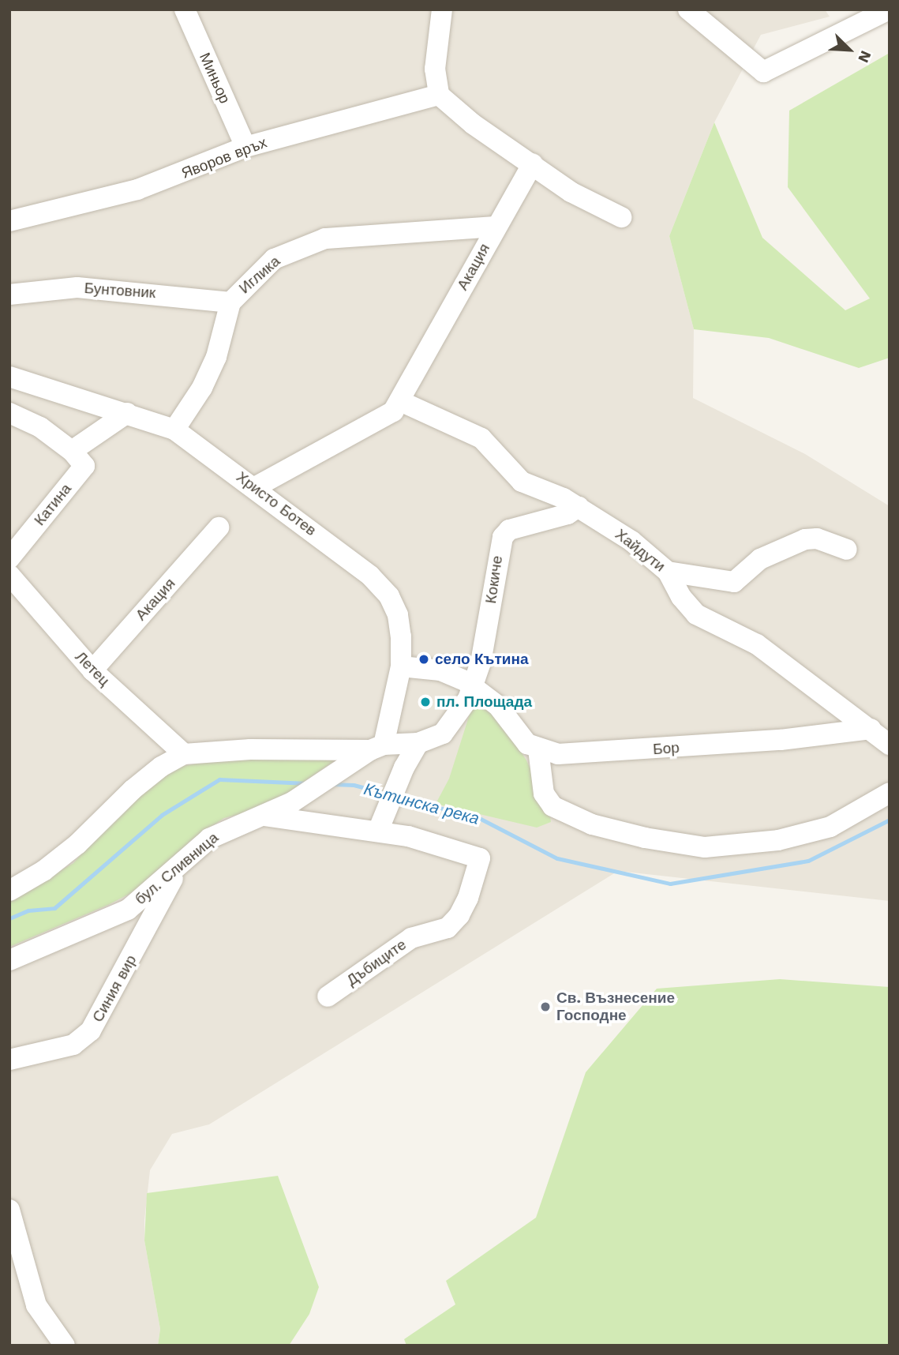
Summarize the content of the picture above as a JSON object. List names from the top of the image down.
{
  "streets": {
    "street": [
      "Миньор",
      "Яворов връх",
      "Акация",
      "Иглика",
      "Бунтовник",
      "Христо Ботев",
      "Катина",
      "Хайдути",
      "Кокиче",
      "Летец",
      "Бор",
      "бул. Сливница",
      "Дъбиците",
      "Синия вир"
    ]
  },
  "crossings": [
    ["Миньор", "Яворов връх"],
    ["Акация", "Иглика"],
    ["Акация", "Христо Ботев"],
    ["Акация", "Хайдути"],
    ["Акация", "Летец"],
    ["Иглика", "Бунтовник"],
    ["Иглика", "Христо Ботев"],
    ["Христо Ботев", "бул. Сливница"],
    ["Хайдути", "Кокиче"],
    ["Хайдути", "Бор"],
    ["Кокиче", "Бор"],
    ["бул. Сливница", "Синия вир"]
  ],
  "water": ["Кътинска река"],
  "places": ["село Кътина", "пл. Площада", "Св. Възнесение Господне"],
  "north": "bottom right"
}
